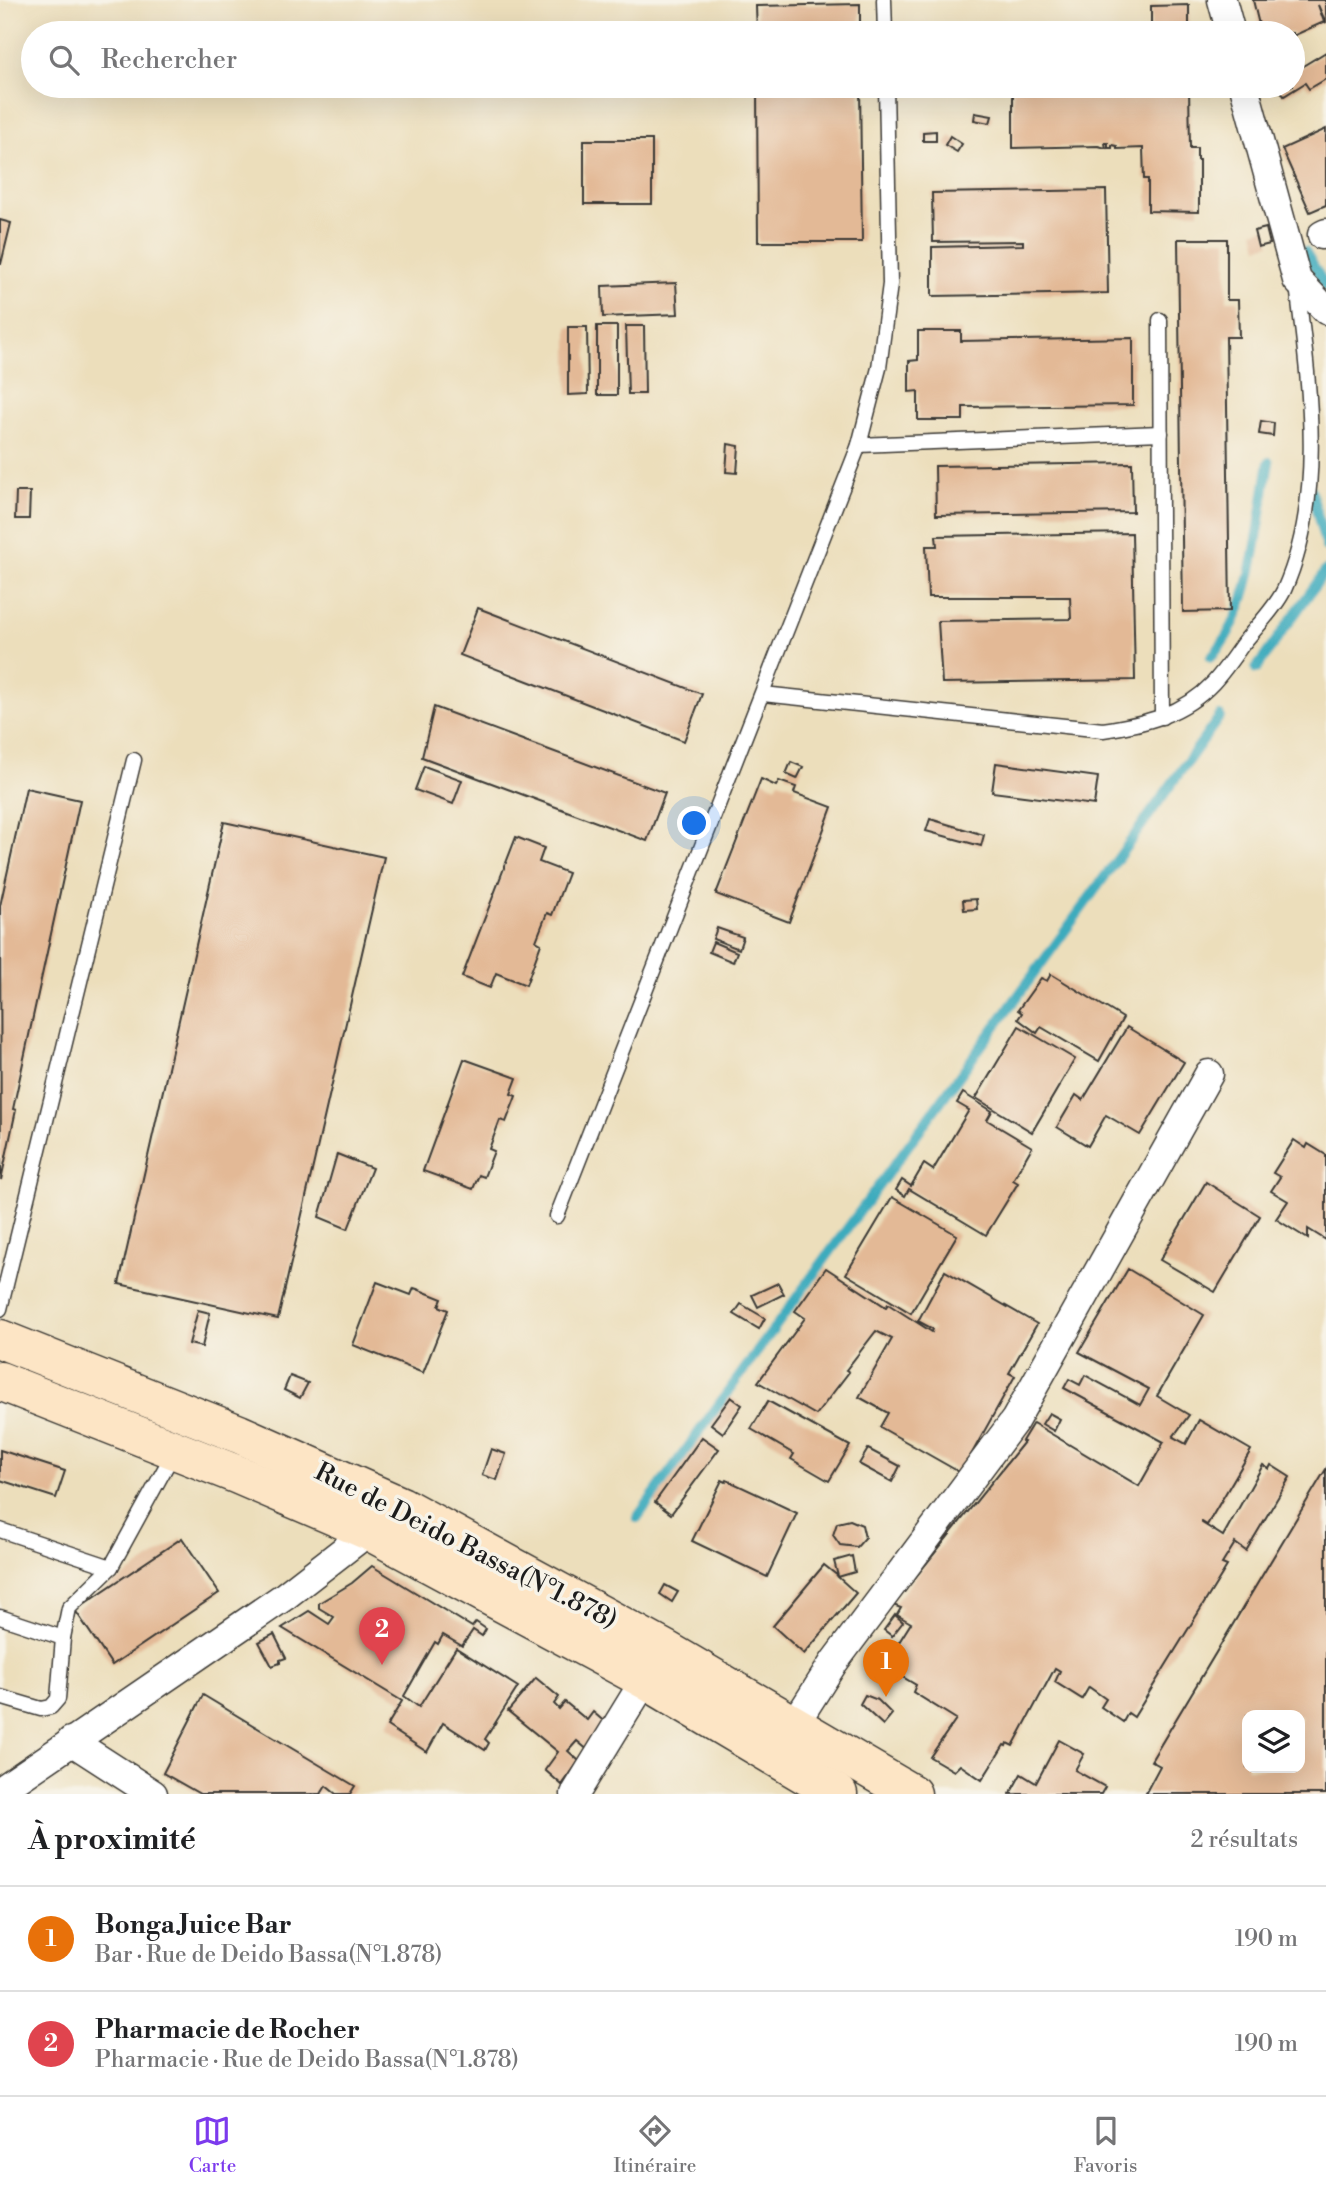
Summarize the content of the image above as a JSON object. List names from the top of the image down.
{
  "streets": {
    "main road": ["Rue de Deido Bassa(N°1.878)"]
  },
  "page": {
    "search": "Rechercher",
    "pins": ["2", "1"],
    "heading": ["À proximité", "2 résultats"],
    "list": [
      {
        "mark": "1",
        "name": "Bonga Juice Bar",
        "note": "Bar · Rue de Deido Bassa(N°1.878)",
        "value": "190 m"
      },
      {
        "mark": "2",
        "name": "Pharmacie de Rocher",
        "note": "Pharmacie · Rue de Deido Bassa(N°1.878)",
        "value": "190 m"
      }
    ],
    "nav": ["Carte", "Itinéraire", "Favoris"]
  }
}
